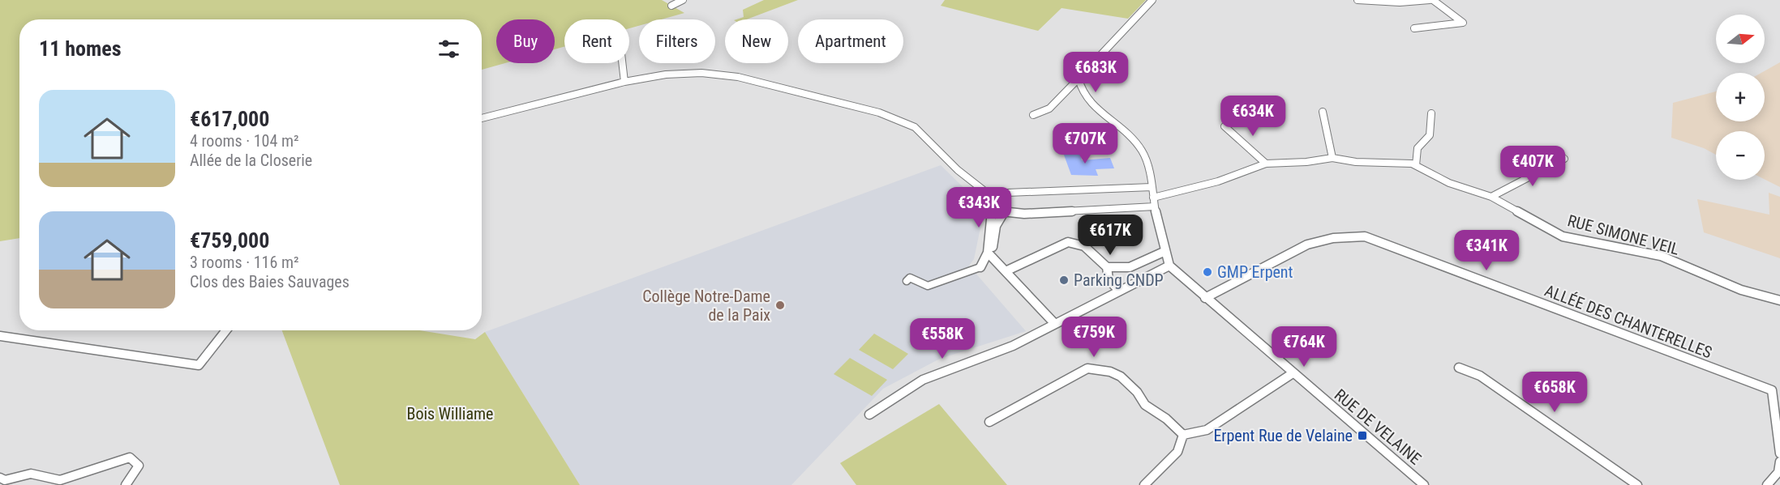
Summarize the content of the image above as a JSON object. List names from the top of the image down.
{
  "streets": {
    "street": ["RUE SIMONE VEIL", "ALLÉE DES CHANTERELLES", "RUE DE VELAINE"]
  },
  "crossings": [
    ["RUE SIMONE VEIL", "RUE DE VELAINE"],
    ["ALLÉE DES CHANTERELLES", "RUE DE VELAINE"]
  ],
  "parks": ["Bois Williame"],
  "places": {
    "other": ["GMP Erpent", "Parking CNDP", "Collège Notre-Dame de la Paix"],
    "transit": ["Erpent Rue de Velaine"]
  },
  "north": "right",
  "page": {
    "map_buttons": ["+", "−"],
    "chip": [
      "Buy",
      "Rent",
      "Filters",
      "New",
      "Apartment"
    ],
    "heading": "11 homes",
    "price": [
      "€683K",
      "€634K",
      "€707K",
      "€407K",
      "€343K",
      "€617K",
      "€341K",
      "€759K",
      "€558K",
      "€764K",
      "€658K"
    ],
    "list": [
      {
        "name": "€617,000",
        "note": "4 rooms · 104 m² · Allée de la Closerie"
      },
      {
        "name": "€759,000",
        "note": "3 rooms · 116 m² · Clos des Baies Sauvages"
      }
    ]
  }
}
